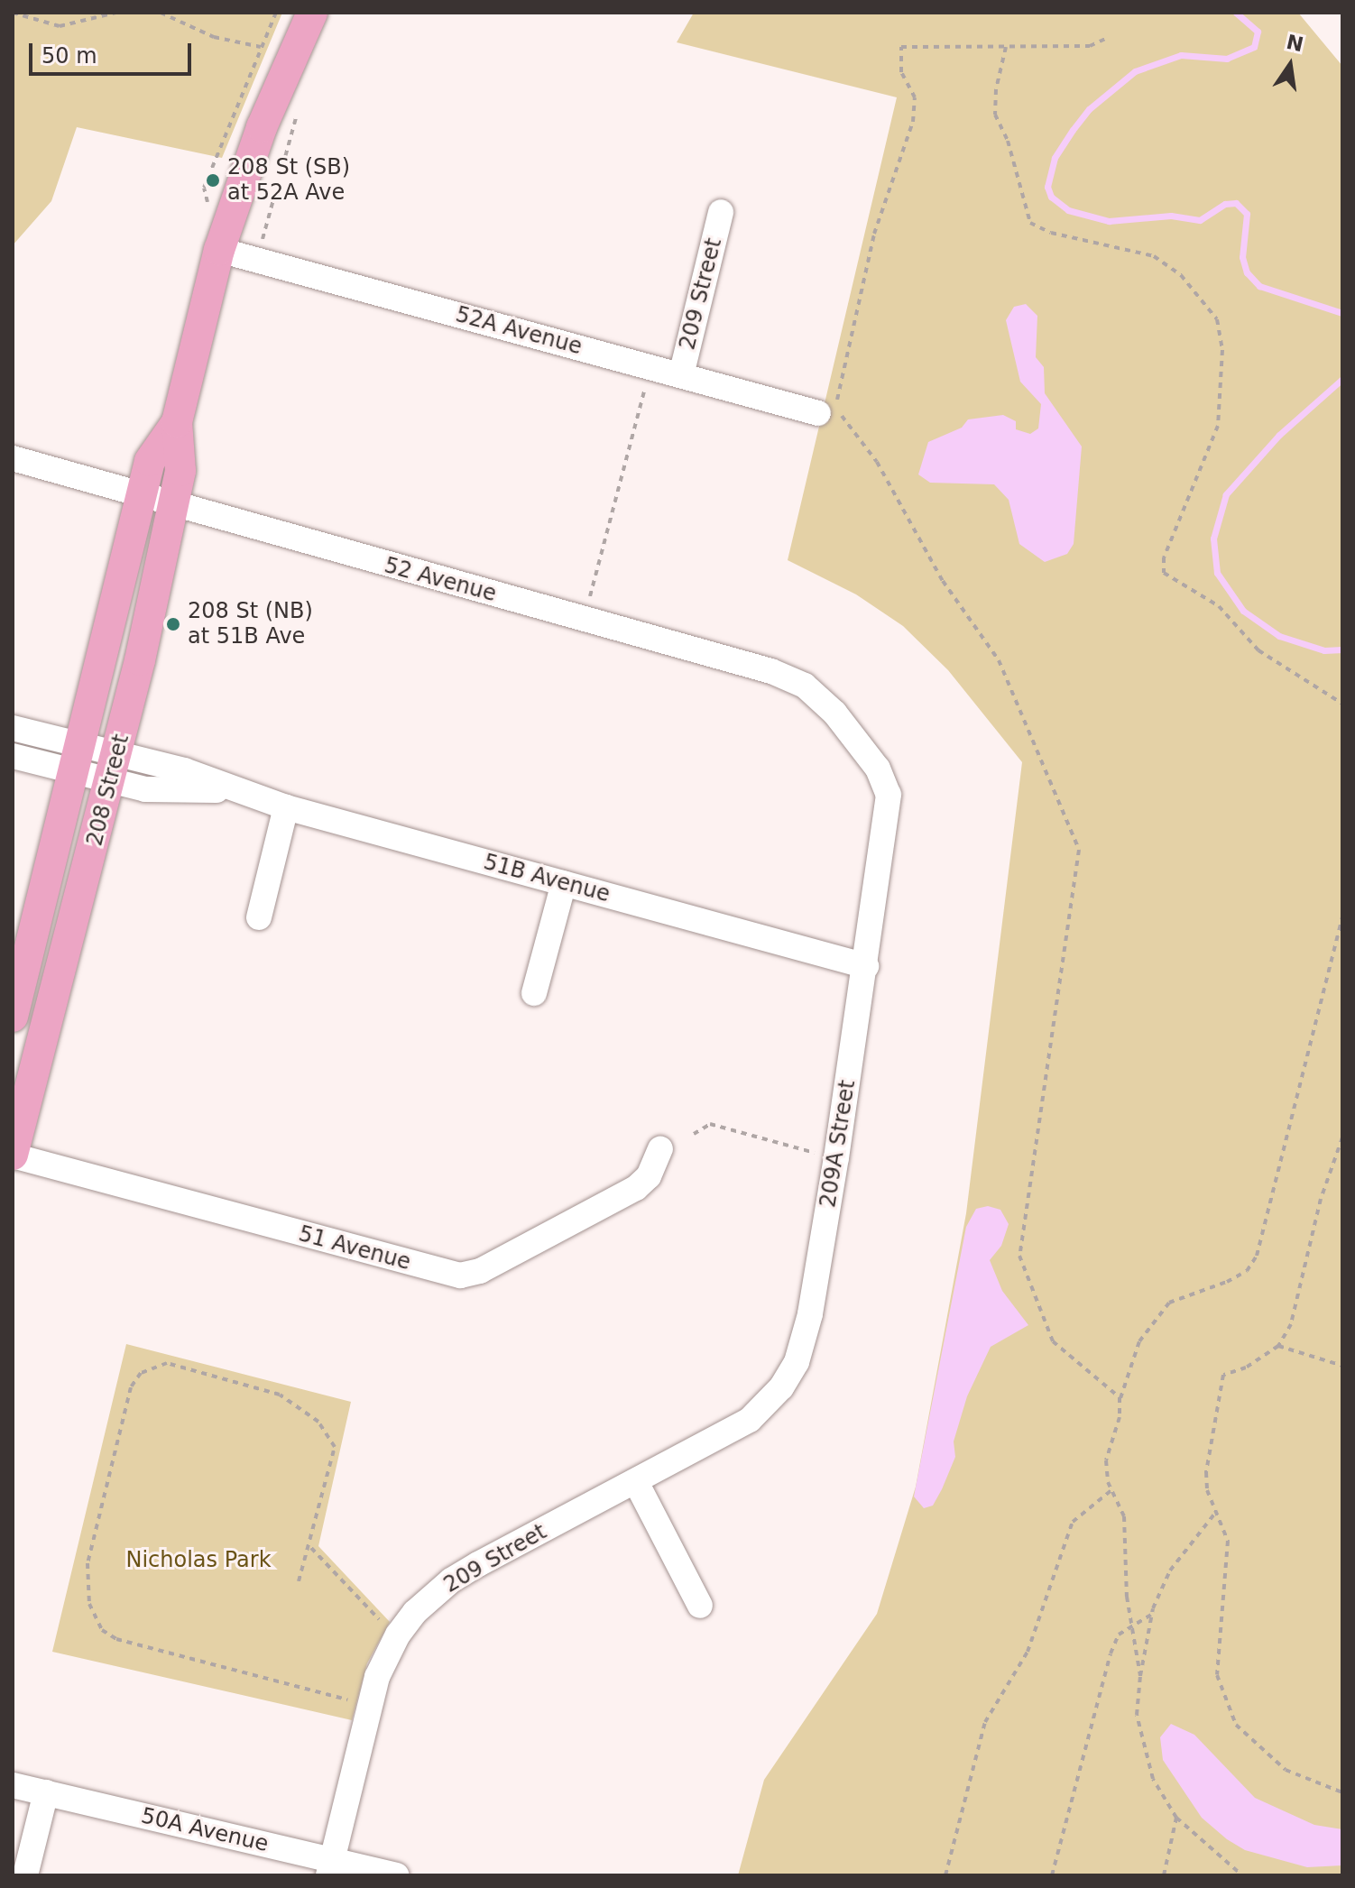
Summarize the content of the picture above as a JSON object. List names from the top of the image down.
{
  "streets": {
    "main road": ["208 Street"],
    "street": [
      "209 Street",
      "52A Avenue",
      "52 Avenue",
      "51B Avenue",
      "209A Street",
      "51 Avenue",
      "50A Avenue"
    ]
  },
  "crossings": [
    ["209 Street", "52A Avenue"],
    ["209 Street", "209A Street"],
    ["209 Street", "50A Avenue"],
    ["52A Avenue", "208 Street"],
    ["52 Avenue", "208 Street"],
    ["52 Avenue", "209A Street"],
    ["208 Street", "51B Avenue"],
    ["208 Street", "51 Avenue"],
    ["51B Avenue", "209A Street"]
  ],
  "parks": ["Nicholas Park"],
  "places": ["208 St (SB) at 52A Ave", "208 St (NB) at 51B Ave"],
  "scale_bar": "50 m",
  "north": "top"
}
